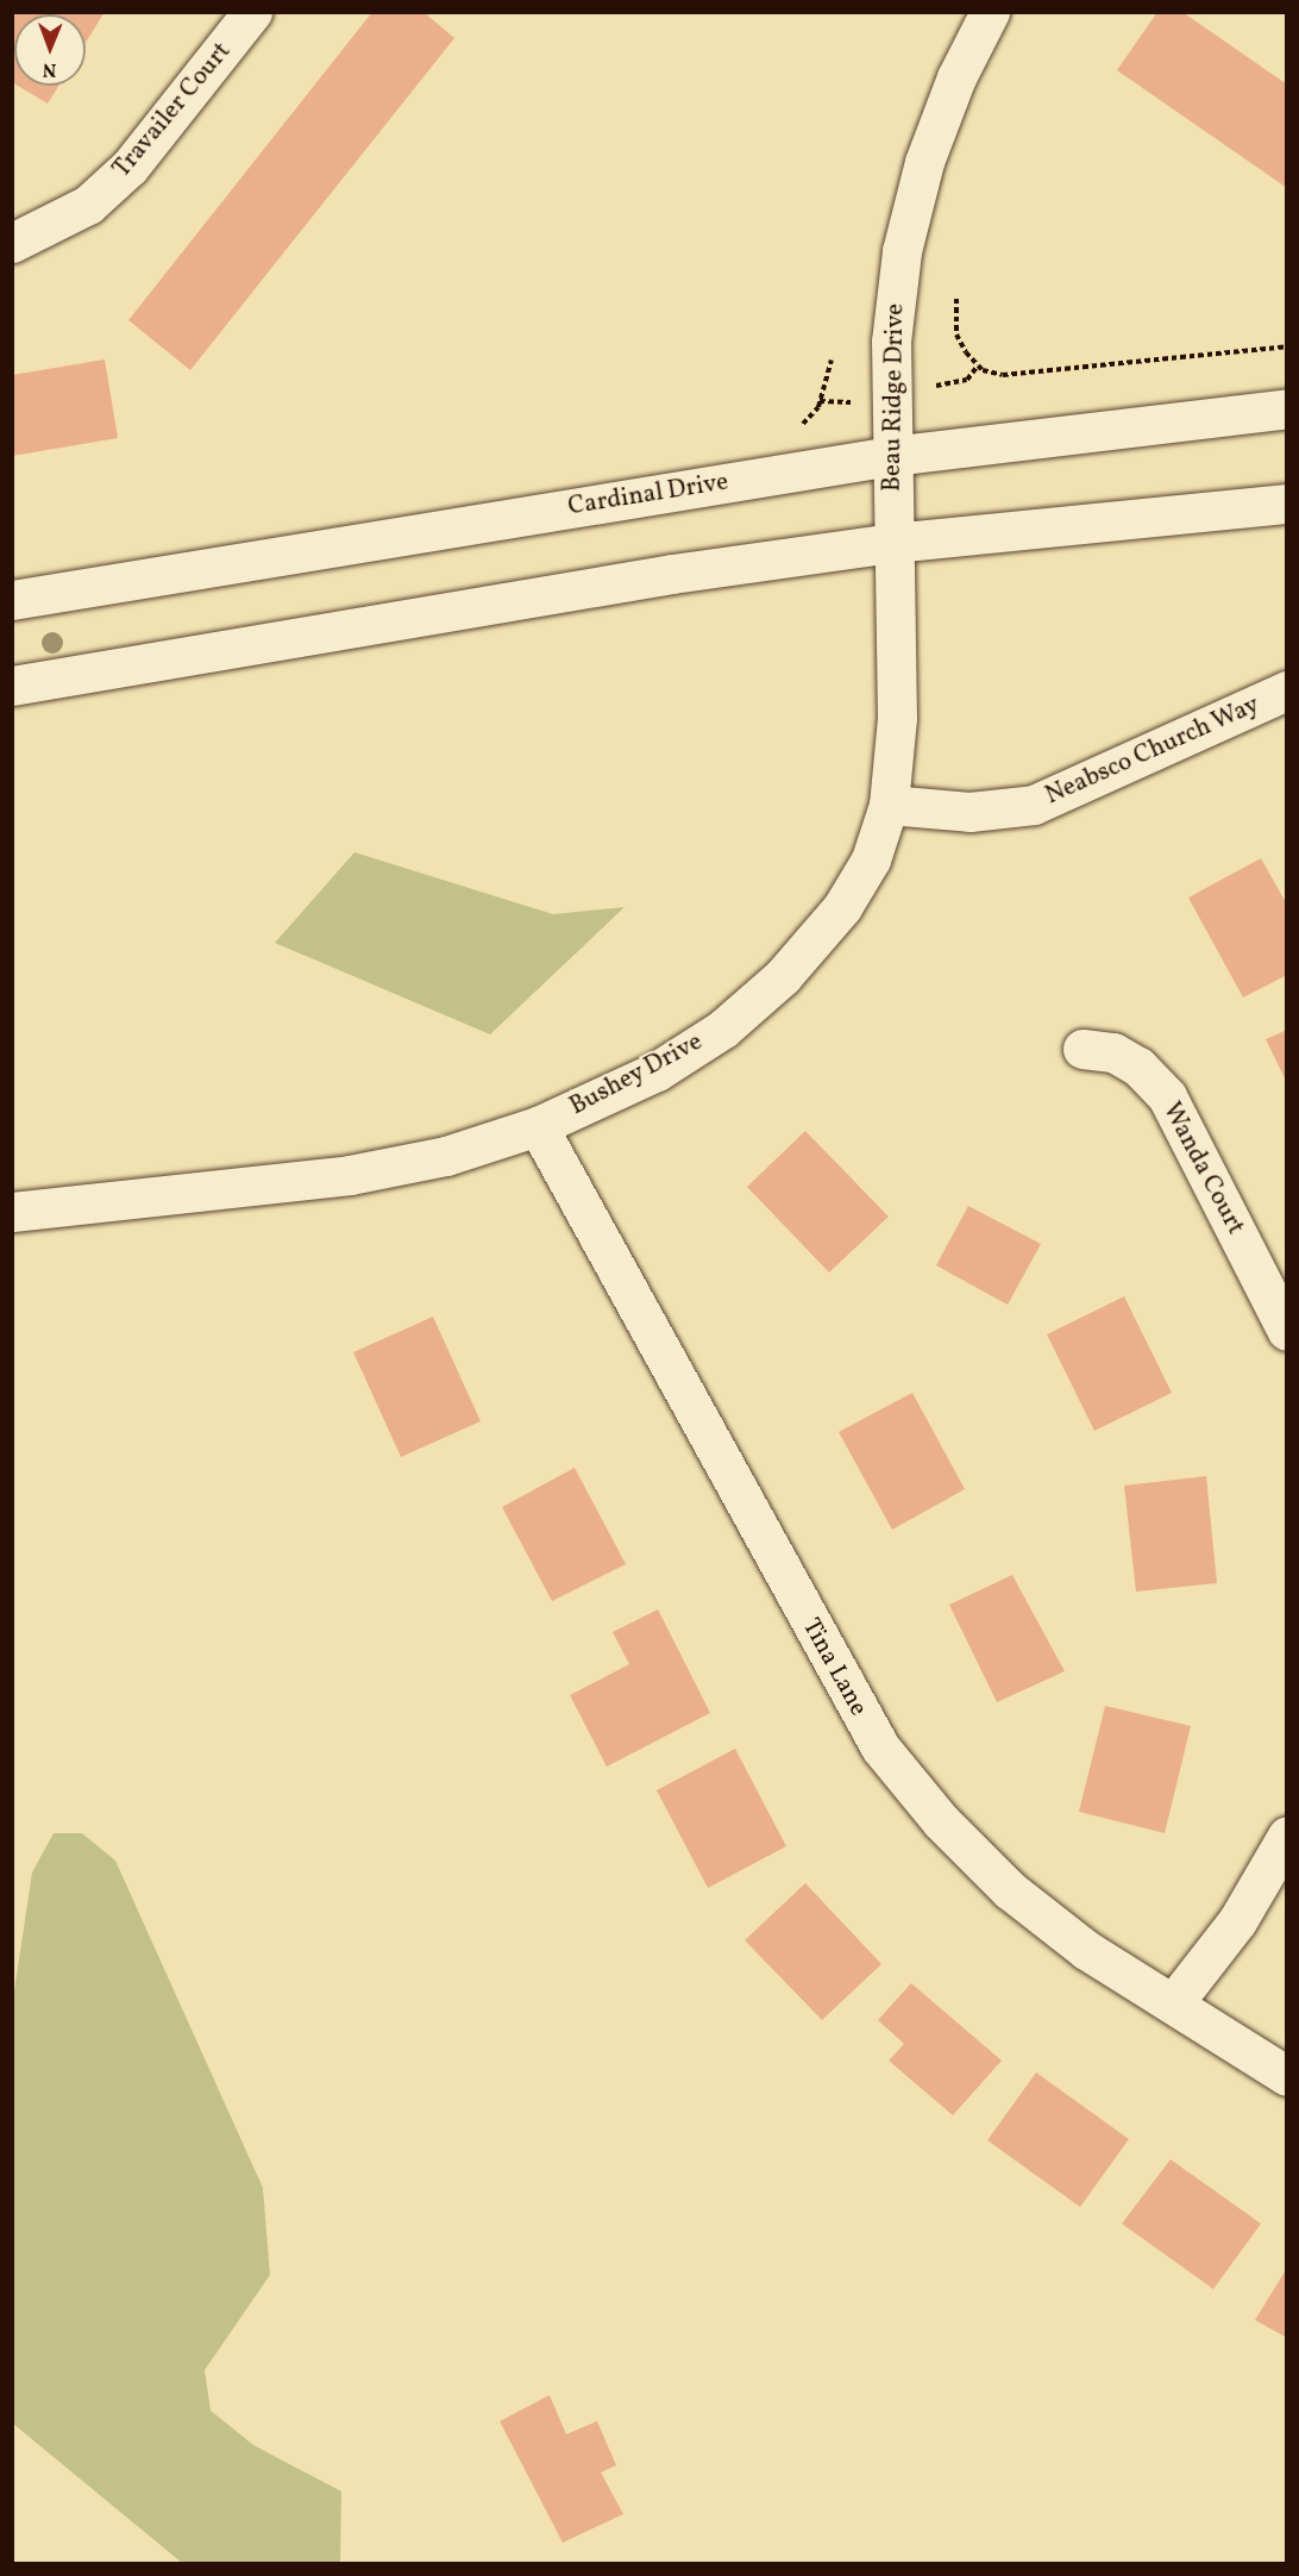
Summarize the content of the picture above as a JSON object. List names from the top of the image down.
{
  "streets": {
    "street": [
      "Travailer Court",
      "Beau Ridge Drive",
      "Cardinal Drive",
      "Neabsco Church Way",
      "Bushey Drive",
      "Wanda Court",
      "Tina Lane"
    ]
  },
  "crossings": [
    ["Beau Ridge Drive", "Cardinal Drive"],
    ["Beau Ridge Drive", "Bushey Drive"],
    ["Neabsco Church Way", "Bushey Drive"],
    ["Bushey Drive", "Tina Lane"]
  ],
  "north": "bottom"
}
